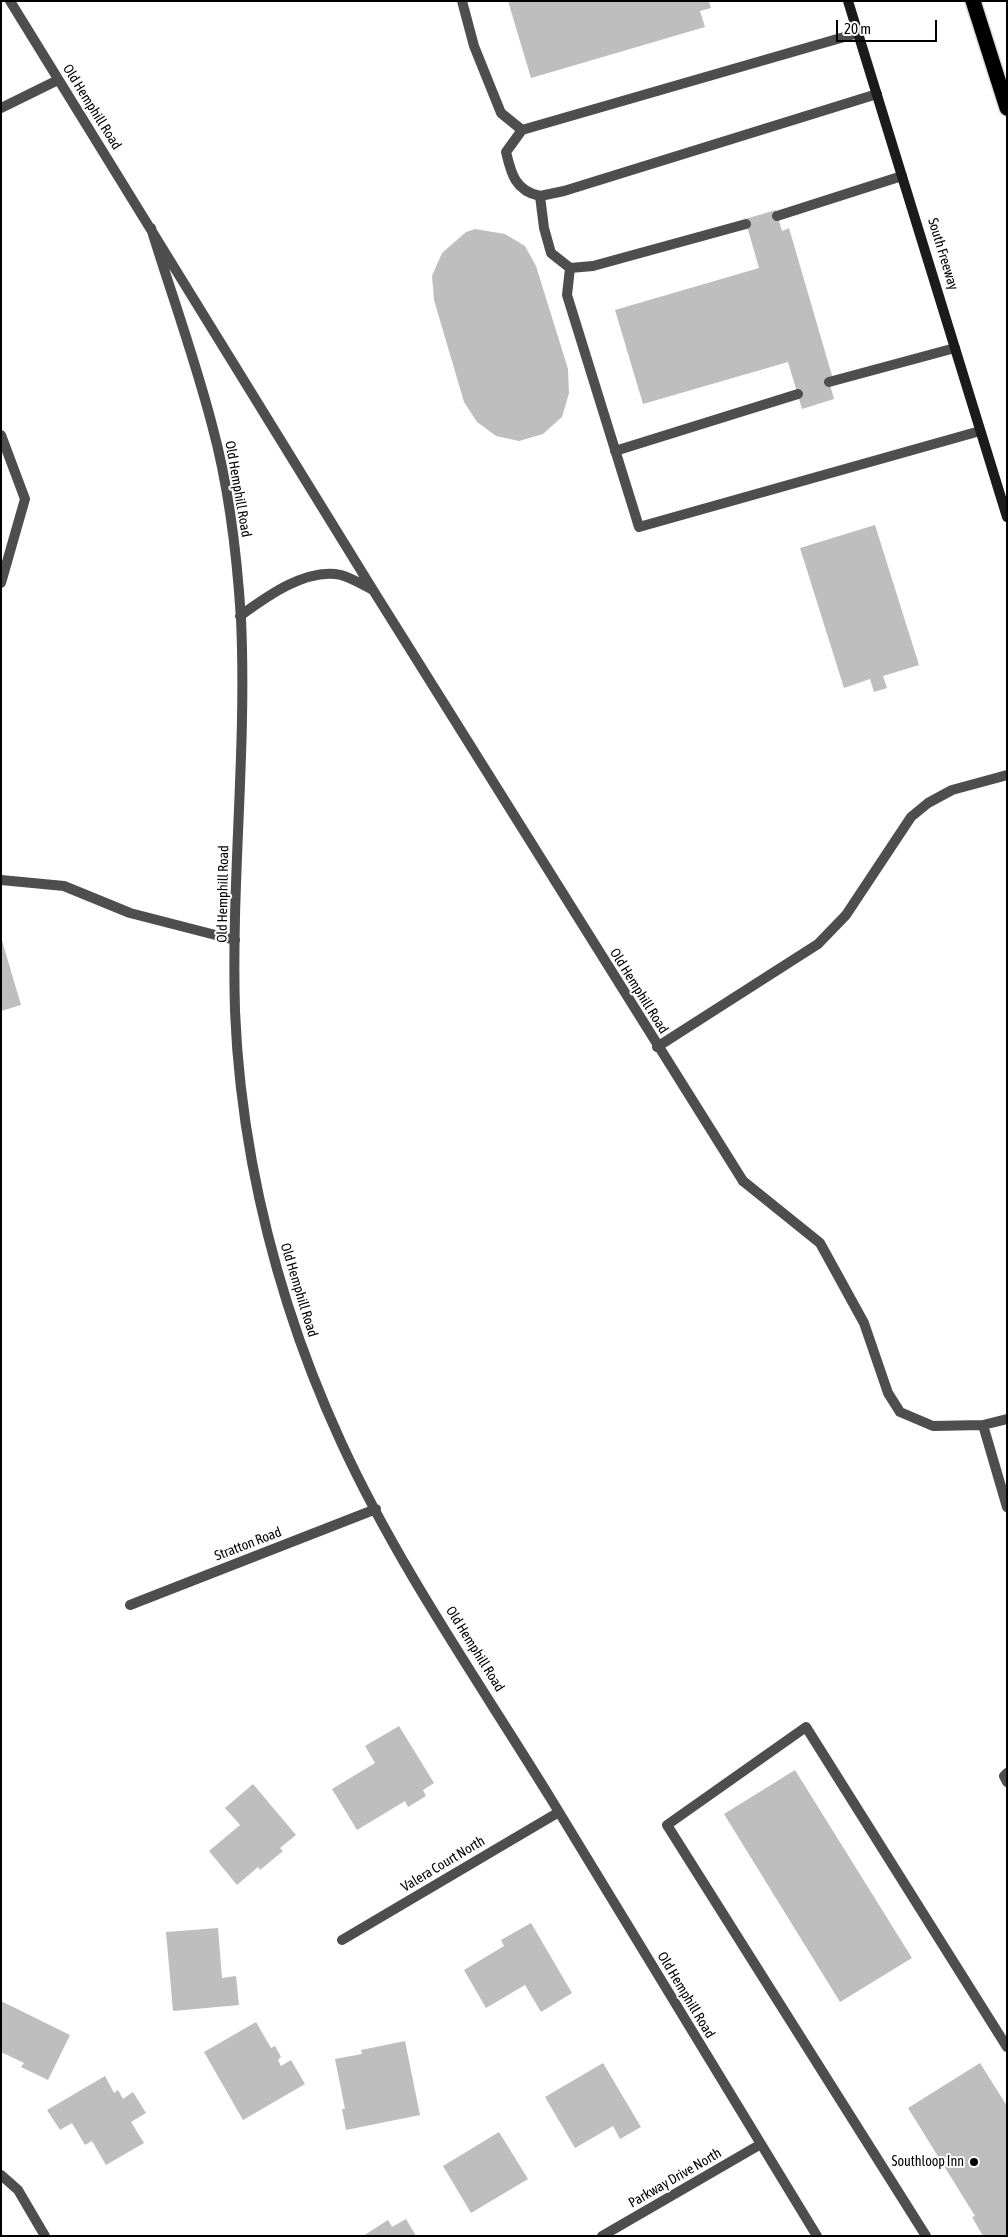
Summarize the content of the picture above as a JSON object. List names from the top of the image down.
{
  "streets": {
    "main road": ["South Freeway"],
    "street": [
      "Old Hemphill Road",
      "Stratton Road",
      "Valera Court North",
      "Parkway Drive North"
    ]
  },
  "crossings": [
    ["Old Hemphill Road", "Stratton Road"],
    ["Old Hemphill Road", "Valera Court North"],
    ["Old Hemphill Road", "Parkway Drive North"]
  ],
  "places": ["Southloop Inn"],
  "scale_bar": "20 m"
}
